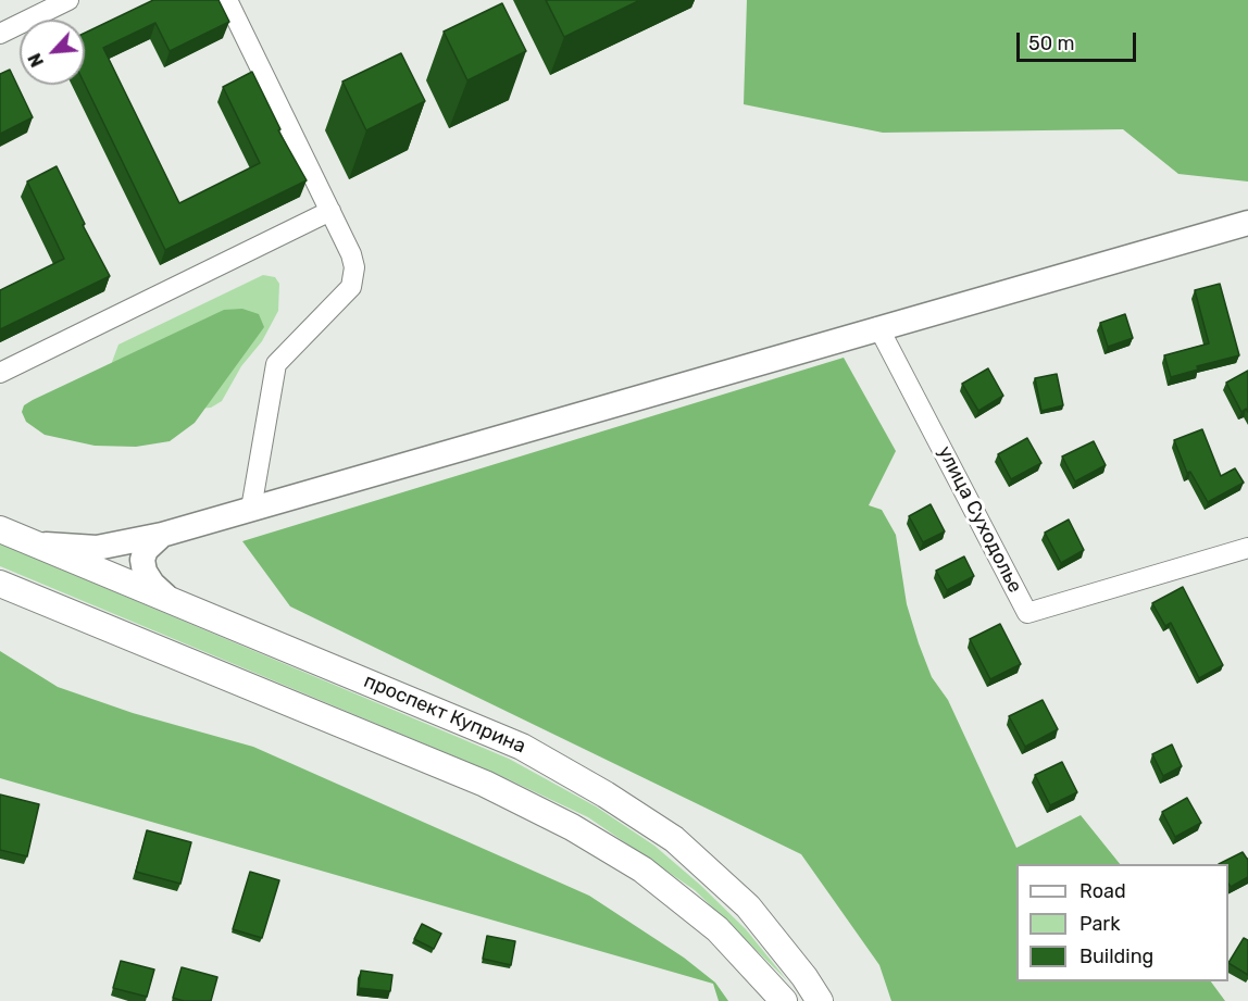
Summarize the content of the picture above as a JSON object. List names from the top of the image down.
{
  "streets": {
    "main road": ["проспект Куприна"],
    "street": ["улица Суходолье"]
  },
  "legend": ["Road", "Park", "Building"],
  "scale_bar": "50 m",
  "north": "bottom left"
}
